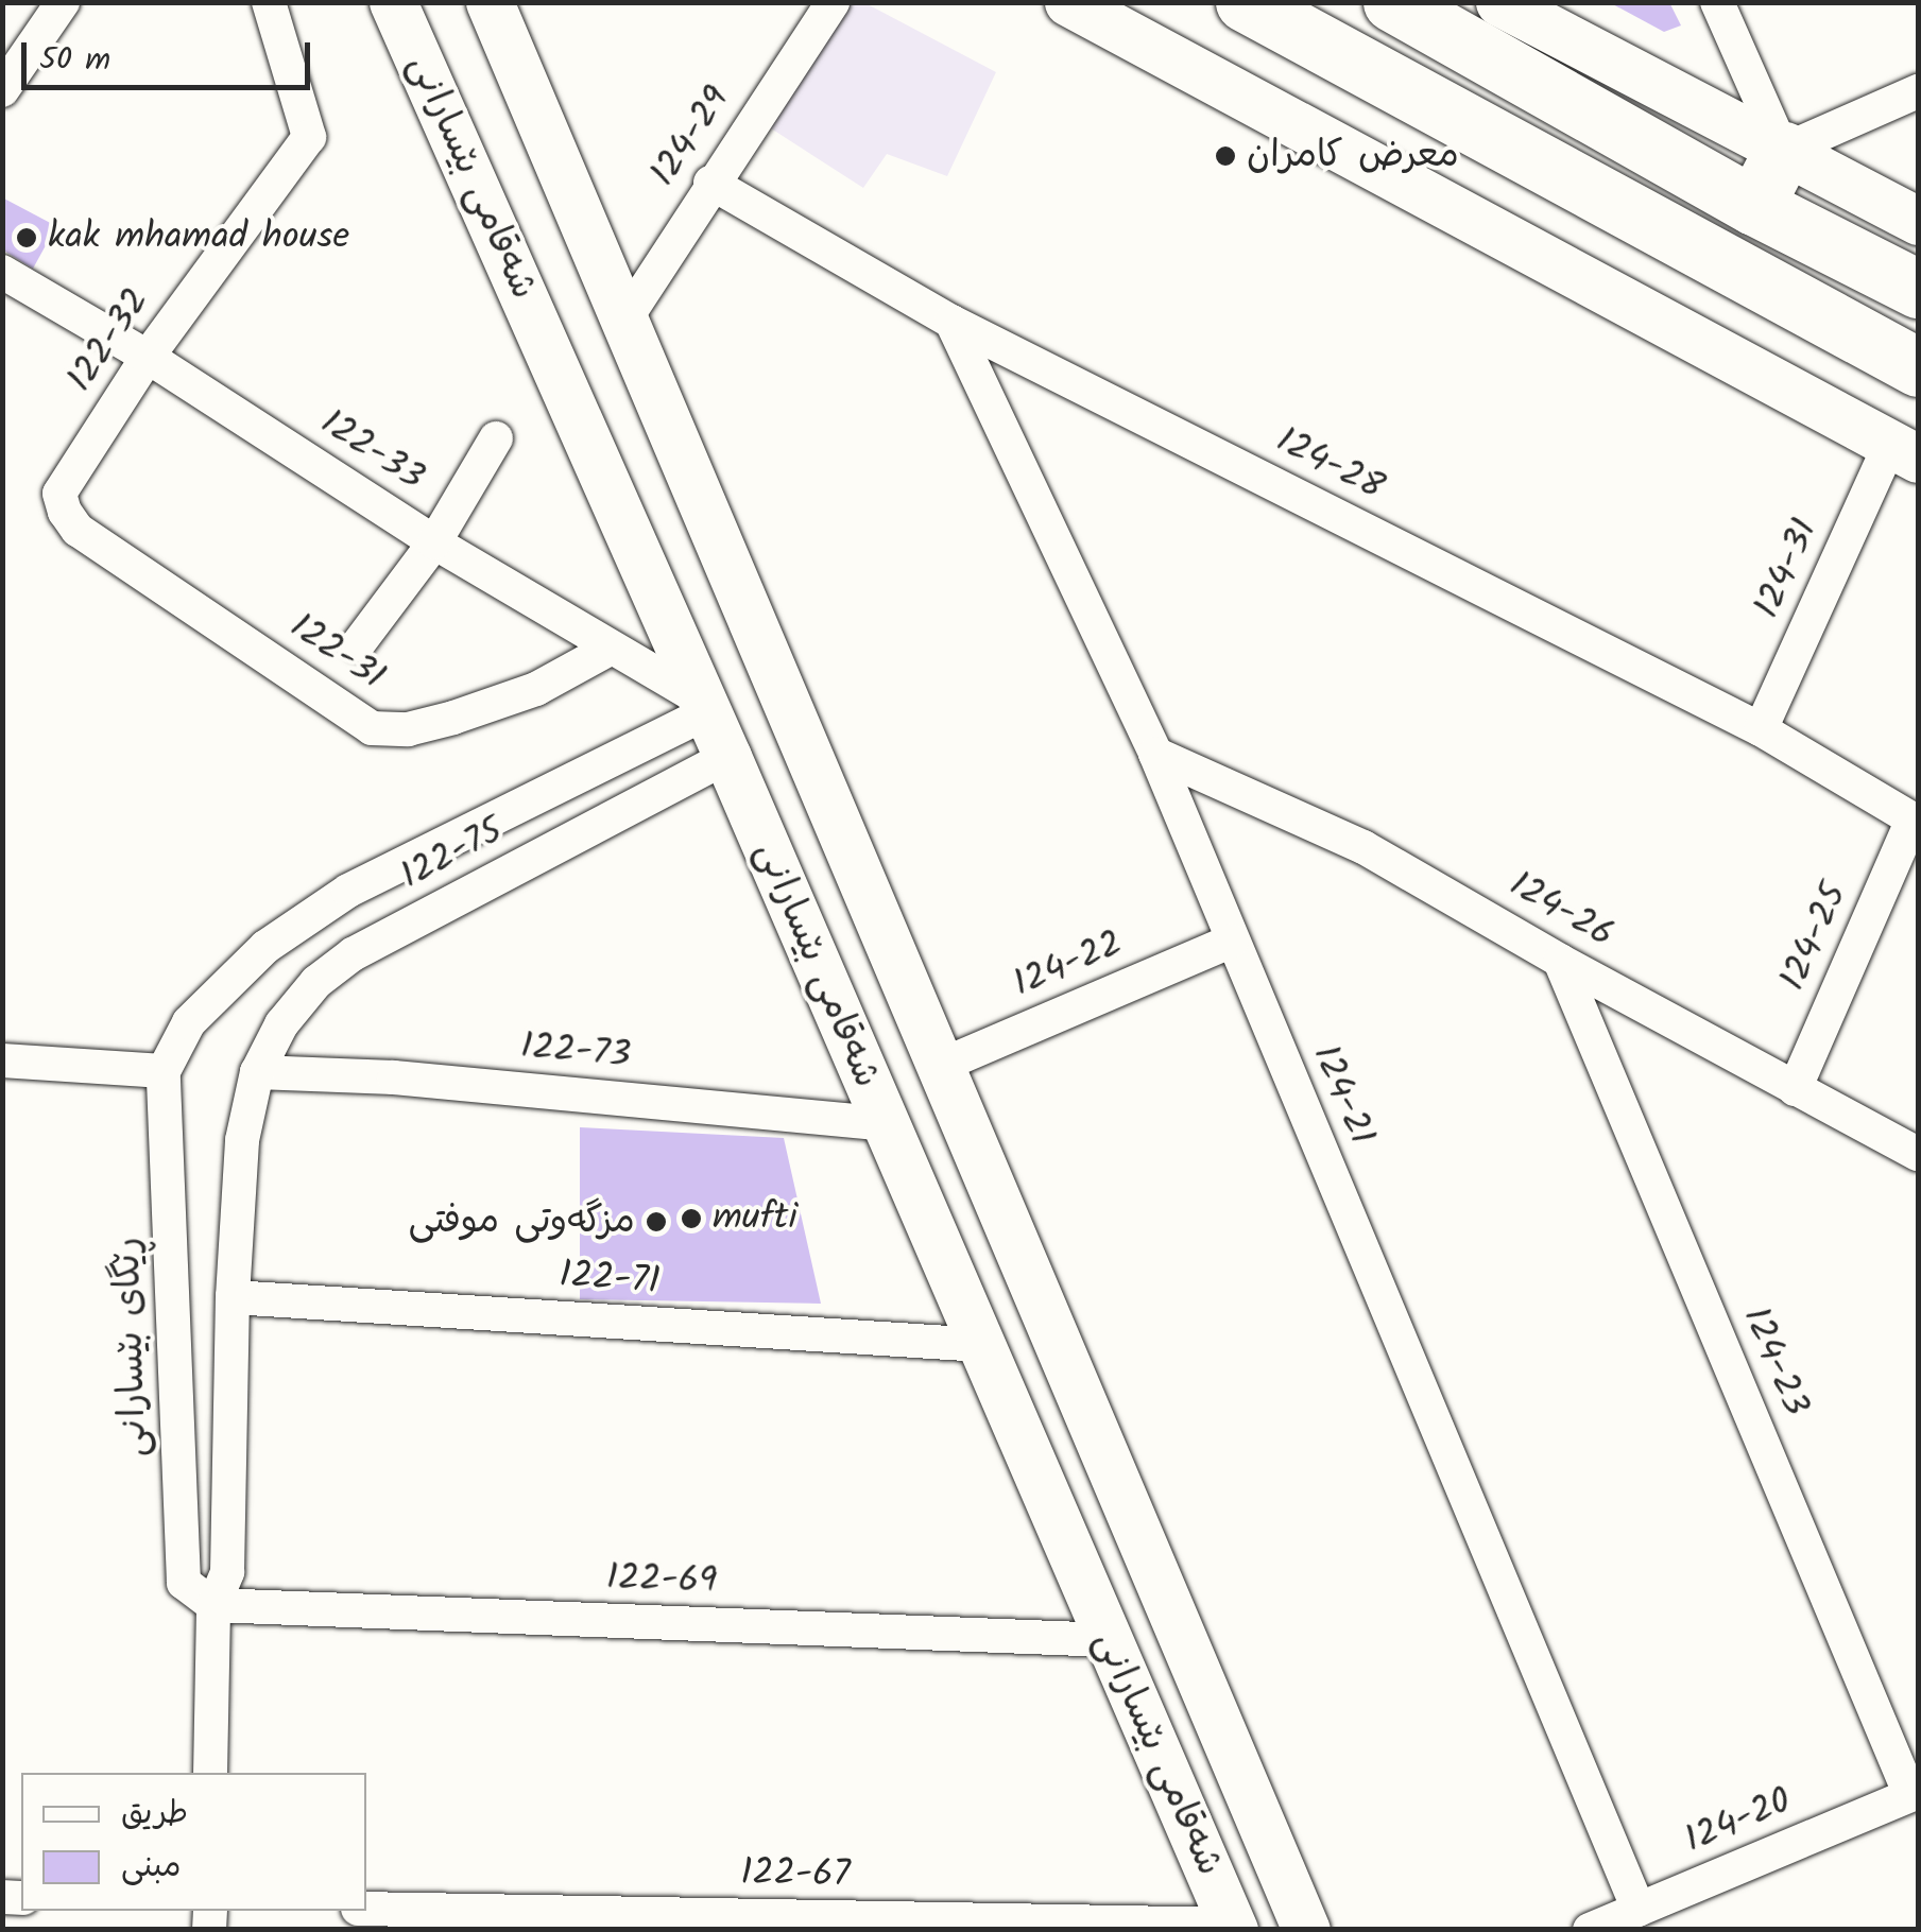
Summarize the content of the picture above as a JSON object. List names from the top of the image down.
{
  "streets": {
    "main road": ["شەقامی بێسارانی"],
    "street": [
      "124-29",
      "122-32",
      "122-33",
      "124-28",
      "124-31",
      "122-31",
      "122-75",
      "124-26",
      "124-25",
      "124-22",
      "122-73",
      "124-21",
      "122-71",
      "ڕێگای بێسارانی",
      "124-23",
      "122-69",
      "124-20",
      "122-67"
    ]
  },
  "crossings": [
    ["124-29", "شەقامی بێسارانی"],
    ["124-29", "124-28"],
    ["شەقامی بێسارانی", "122-33"],
    ["شەقامی بێسارانی", "122-75"],
    ["شەقامی بێسارانی", "124-22"],
    ["شەقامی بێسارانی", "122-73"],
    ["شەقامی بێسارانی", "122-71"],
    ["شەقامی بێسارانی", "122-69"],
    ["شەقامی بێسارانی", "122-67"],
    ["122-32", "122-33"],
    ["122-32", "122-31"],
    ["122-33", "122-31"],
    ["124-28", "124-31"],
    ["124-28", "124-25"],
    ["124-28", "124-21"],
    ["122-75", "122-73"],
    ["124-26", "124-25"],
    ["124-26", "124-21"],
    ["124-26", "124-23"],
    ["124-22", "124-21"],
    ["124-21", "124-20"],
    ["ڕێگای بێسارانی", "122-69"],
    ["124-23", "124-20"]
  ],
  "places": [
    "معرض كامران",
    "kak mhamad house",
    "mufti",
    "مزگەوتی موفتی"
  ],
  "legend": ["طريق", "مبنى"],
  "scale_bar": "50 m"
}
